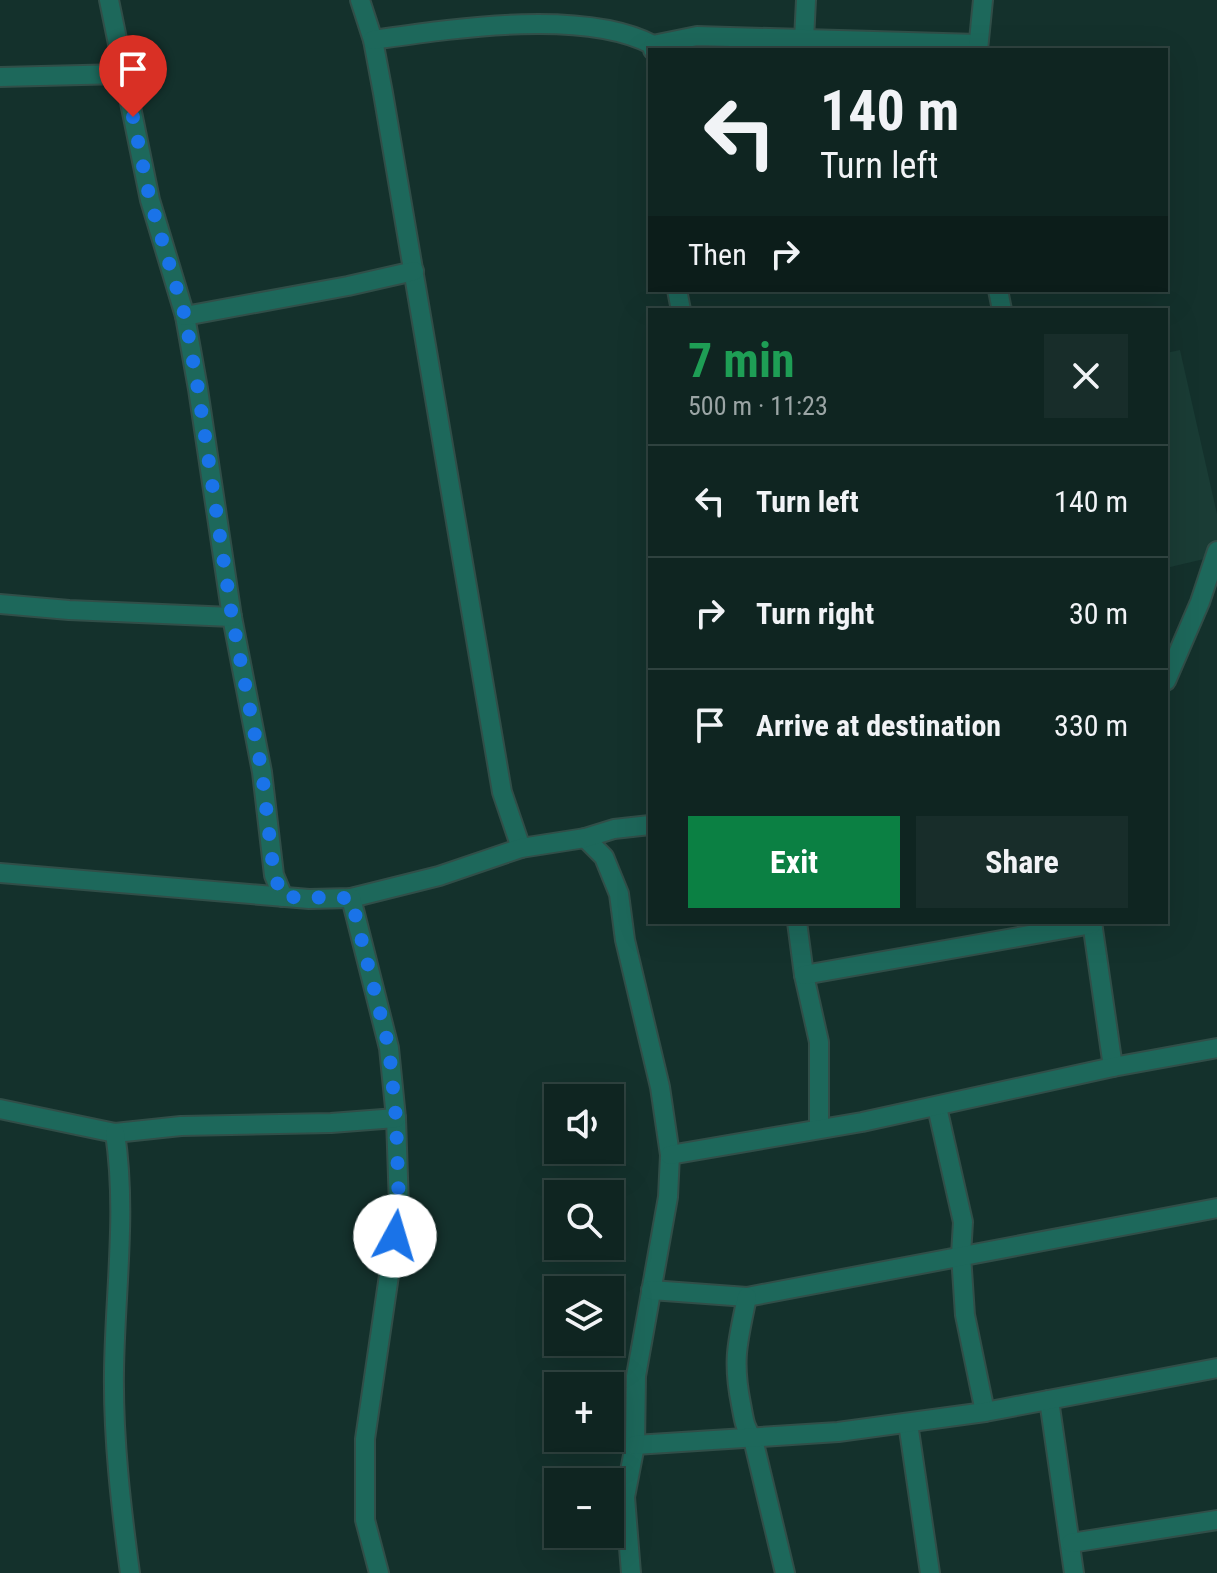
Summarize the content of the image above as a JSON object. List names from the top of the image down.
{
  "page": {
    "turn": ["140 m", "Turn left"],
    "then": "Then",
    "heading": ["7 min", "500 m · 11:23"],
    "list": [
      {
        "name": "Turn left",
        "value": "140 m"
      },
      {
        "name": "Turn right",
        "value": "30 m"
      },
      {
        "name": "Arrive at destination",
        "value": "330 m"
      }
    ],
    "buttons": ["Exit", "Share"],
    "map_buttons": ["+", "−"]
  }
}
